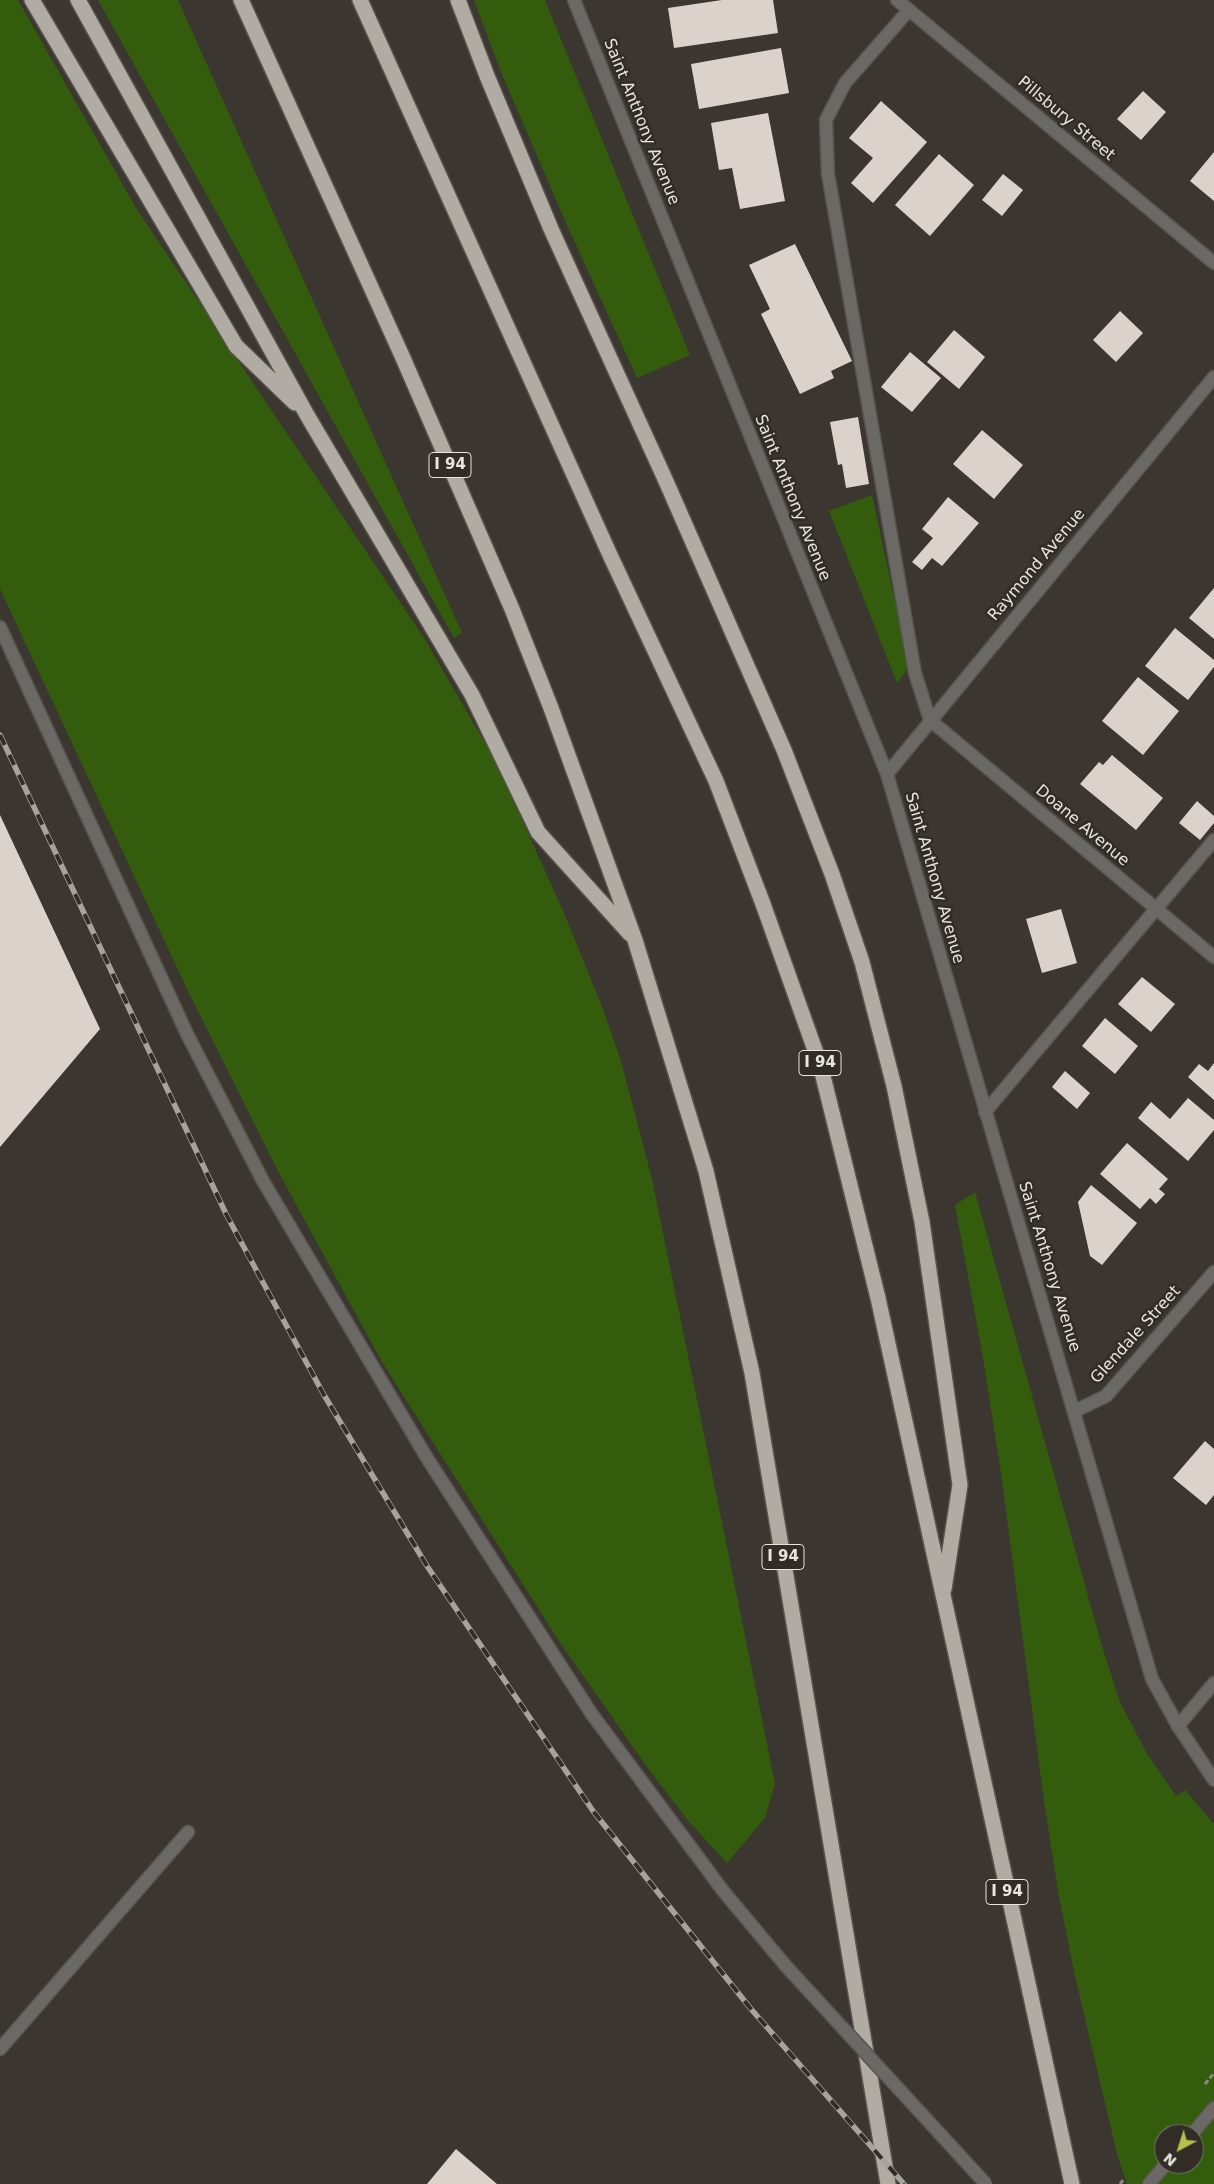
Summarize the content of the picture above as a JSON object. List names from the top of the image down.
{
  "streets": {
    "highway": ["I 94"],
    "street": [
      "Pillsbury Street",
      "Saint Anthony Avenue",
      "Raymond Avenue",
      "Doane Avenue",
      "Glendale Street"
    ]
  },
  "crossings": [
    ["Saint Anthony Avenue", "Raymond Avenue"],
    ["Saint Anthony Avenue", "Glendale Street"],
    ["Raymond Avenue", "Doane Avenue"]
  ],
  "north": "bottom left"
}
